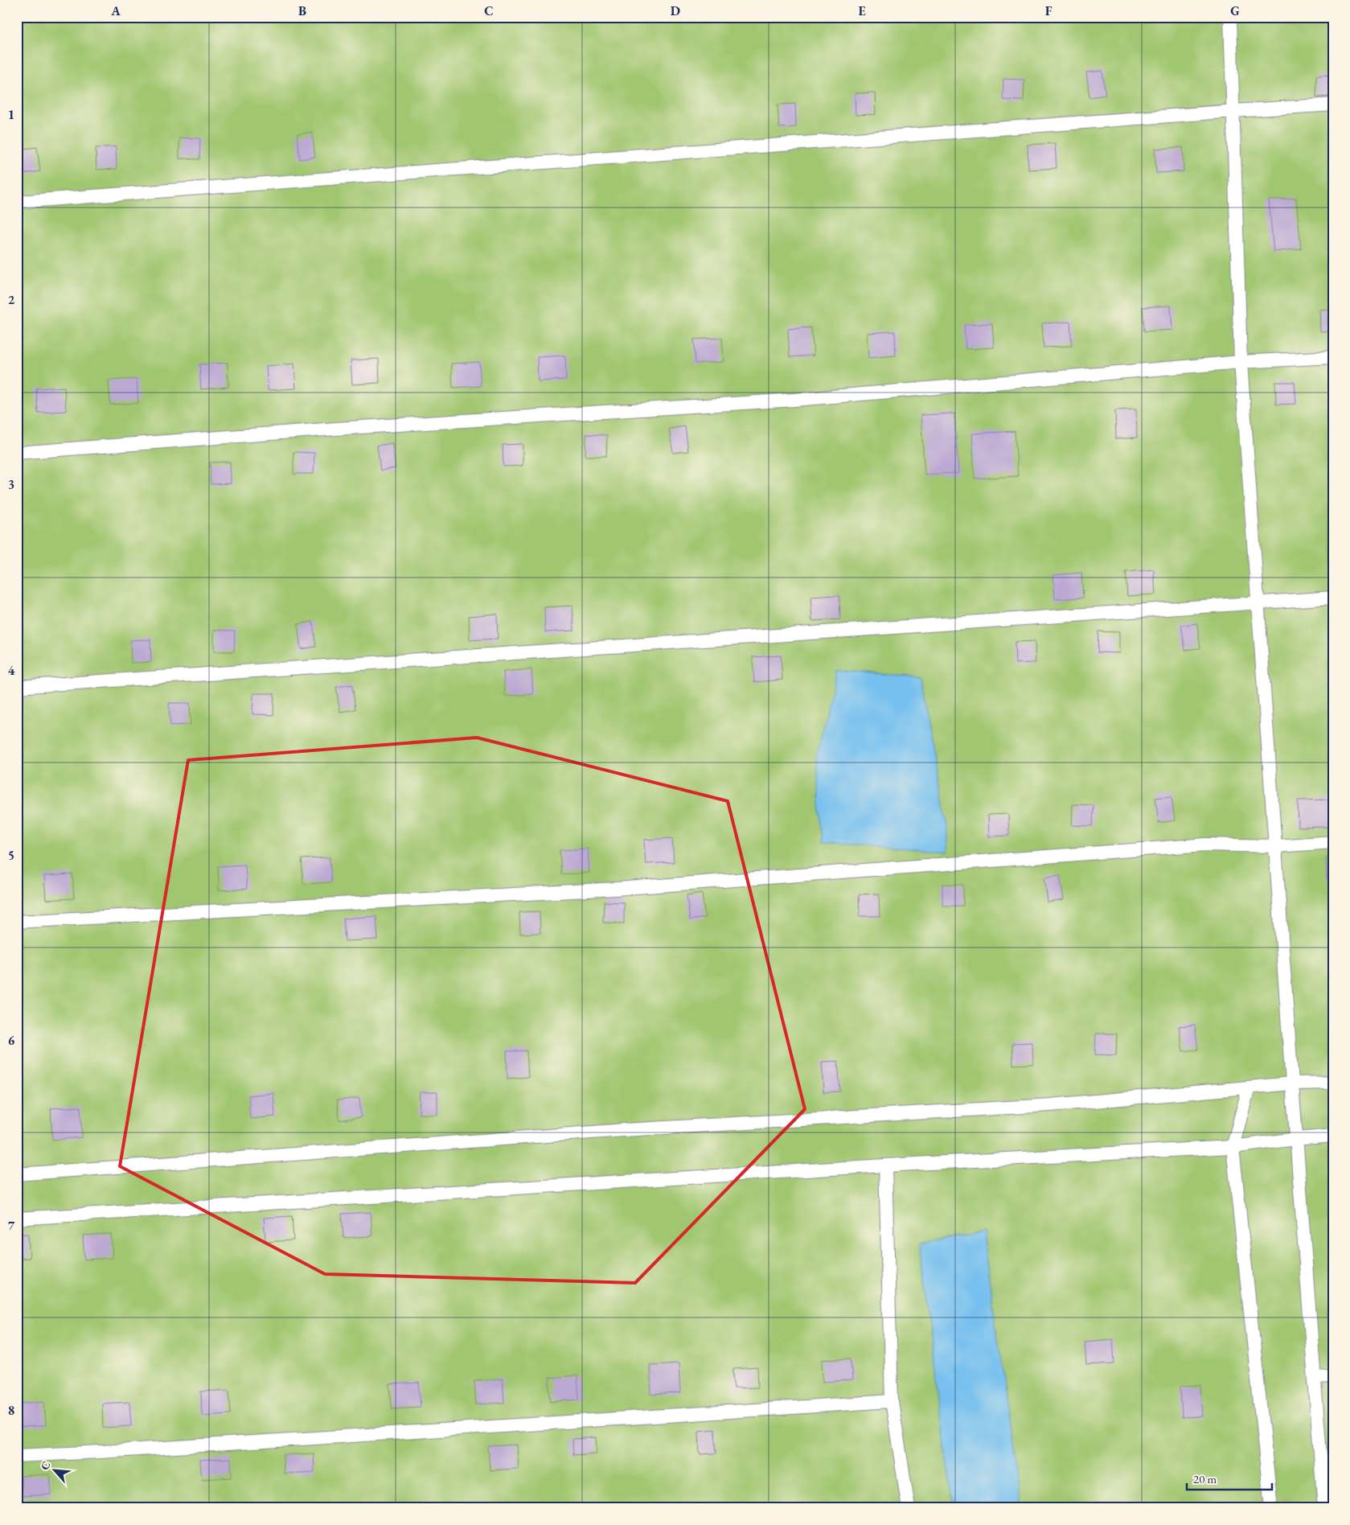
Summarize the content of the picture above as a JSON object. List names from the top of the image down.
{
  "scale_bar": "20 m",
  "north": "top left",
  "grid": {
    "columns": [
      "A",
      "B",
      "C",
      "D",
      "E",
      "F",
      "G"
    ],
    "rows": [
      "1",
      "2",
      "3",
      "4",
      "5",
      "6",
      "7",
      "8"
    ]
  }
}
